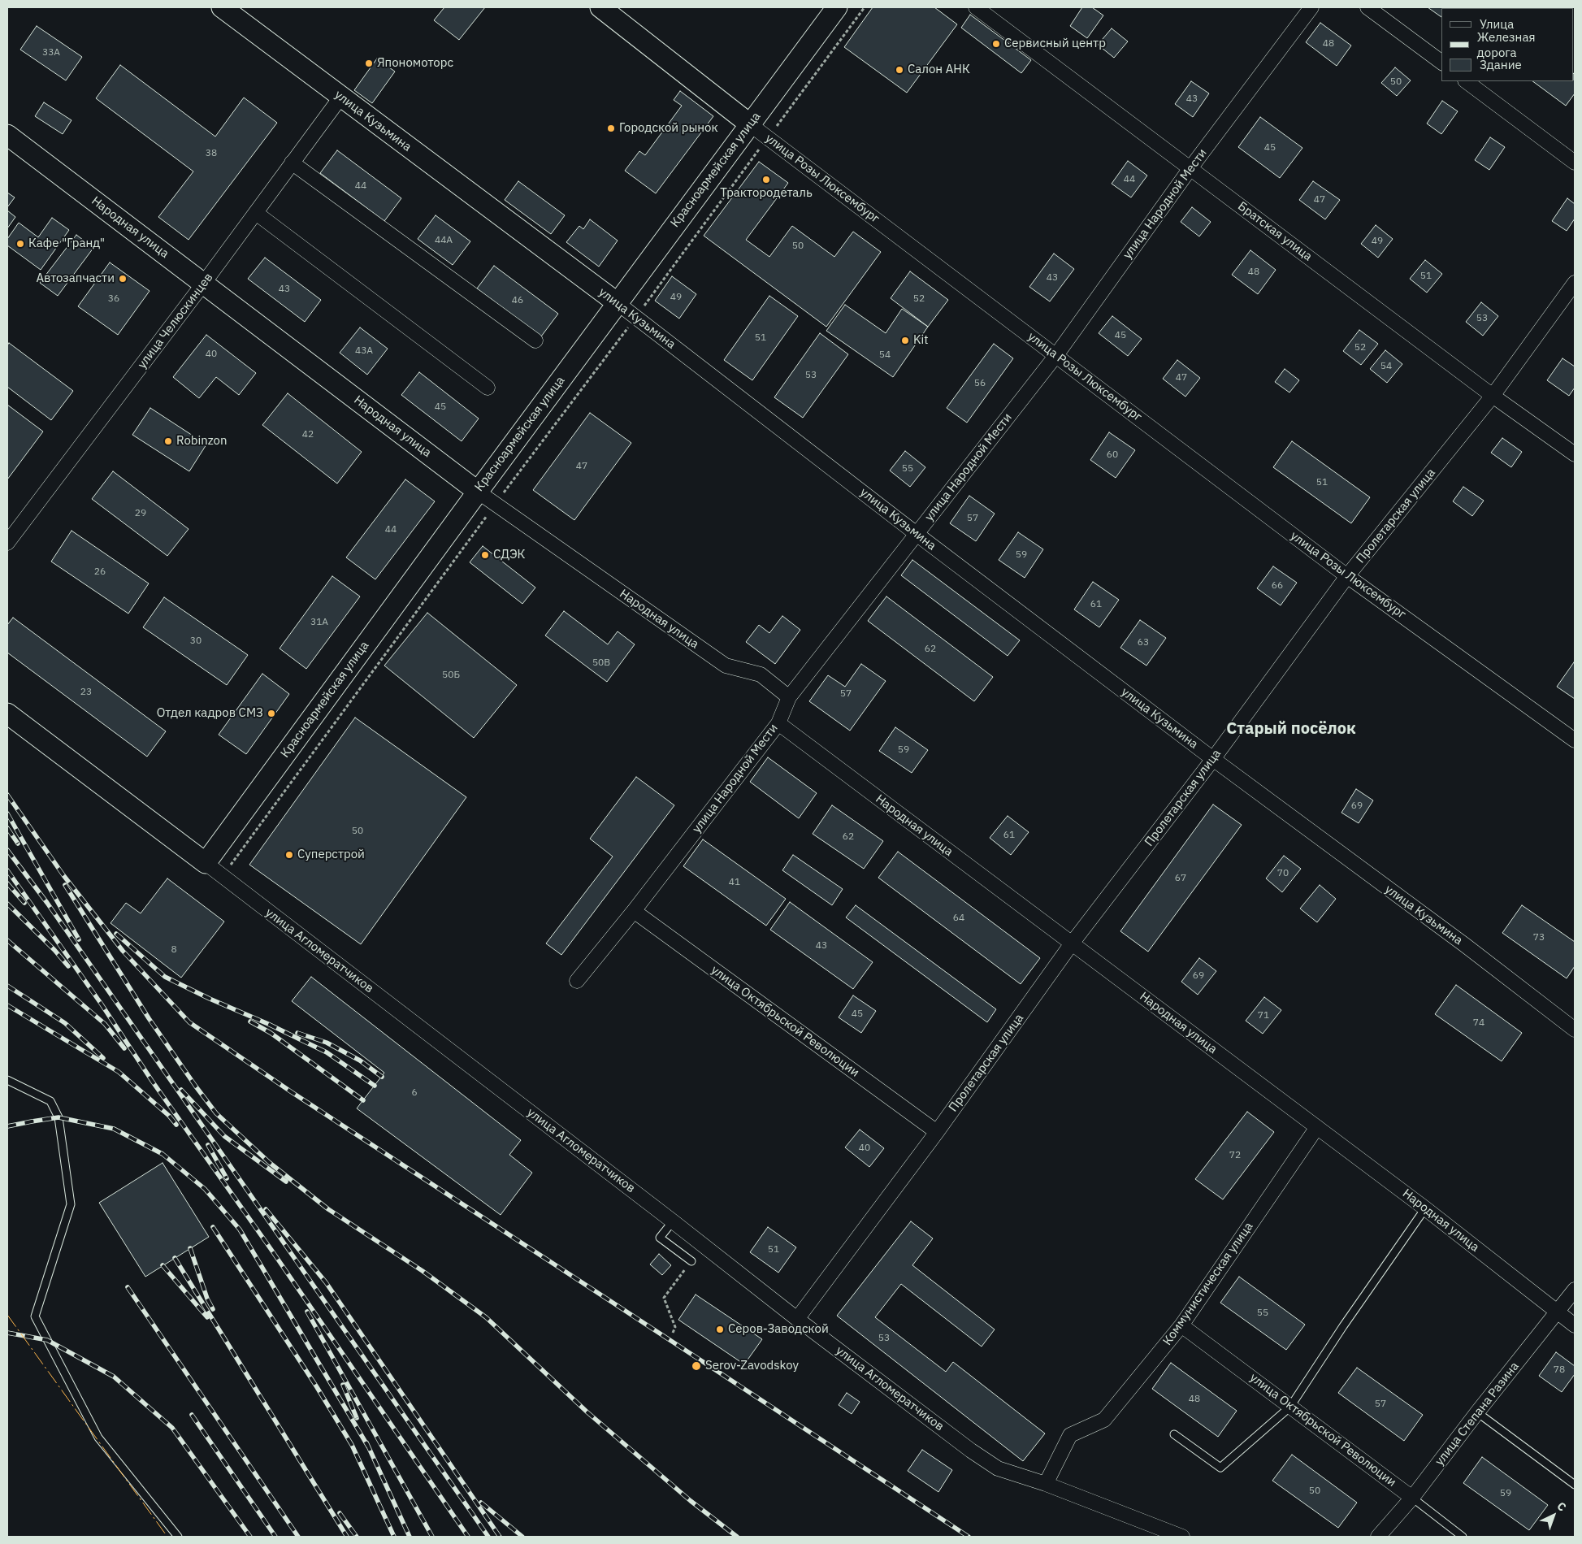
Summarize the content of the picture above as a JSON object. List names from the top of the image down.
{
  "streets": {
    "street": [
      "улица Кузьмина",
      "Красноармейская улица",
      "улица Розы Люксембург",
      "улица Народной Мести",
      "Народная улица",
      "Братская улица",
      "улица Челюскинцев",
      "Пролетарская улица",
      "улица Агломератчиков",
      "улица Октябрьской Революции",
      "Коммунистическая улица",
      "улица Степана Разина"
    ]
  },
  "crossings": [
    ["улица Кузьмина", "Красноармейская улица"],
    ["улица Кузьмина", "улица Народной Мести"],
    ["улица Кузьмина", "улица Челюскинцев"],
    ["улица Кузьмина", "Пролетарская улица"],
    ["Красноармейская улица", "улица Розы Люксембург"],
    ["Красноармейская улица", "Народная улица"],
    ["Красноармейская улица", "улица Агломератчиков"],
    ["улица Розы Люксембург", "улица Народной Мести"],
    ["улица Розы Люксембург", "Пролетарская улица"],
    ["улица Народной Мести", "Народная улица"],
    ["улица Народной Мести", "Братская улица"],
    ["улица Народной Мести", "улица Октябрьской Революции"],
    ["Народная улица", "улица Челюскинцев"],
    ["Народная улица", "Пролетарская улица"],
    ["Народная улица", "Коммунистическая улица"],
    ["Народная улица", "улица Степана Разина"],
    ["Братская улица", "Пролетарская улица"],
    ["Пролетарская улица", "улица Агломератчиков"],
    ["Пролетарская улица", "улица Октябрьской Революции"],
    ["улица Агломератчиков", "Коммунистическая улица"],
    ["улица Октябрьской Революции", "Коммунистическая улица"],
    ["улица Октябрьской Революции", "улица Степана Разина"]
  ],
  "districts": ["Старый посёлок"],
  "places": [
    "Сервисный центр",
    "Япономоторс",
    "Салон АНК",
    "Городской рынок",
    "Трактородеталь",
    "Кафе \"Гранд\"",
    "Автозапчасти",
    "Kit",
    "Robinzon",
    "СДЭК",
    "Отдел кадров СМЗ",
    "Суперстрой",
    "Серов-Заводской",
    "Serov-Zavodskoy"
  ],
  "house_numbers": [
    "48",
    "33А",
    "50",
    "43",
    "45",
    "38",
    "44",
    "44",
    "47",
    "44А",
    "49",
    "50",
    "48",
    "51",
    "43",
    "43",
    "49",
    "36",
    "52",
    "46",
    "53",
    "45",
    "51",
    "52",
    "43А",
    "40",
    "54",
    "54",
    "53",
    "47",
    "56",
    "45",
    "42",
    "60",
    "47",
    "55",
    "51",
    "29",
    "57",
    "44",
    "59",
    "26",
    "66",
    "61",
    "31А",
    "30",
    "63",
    "62",
    "50В",
    "50Б",
    "23",
    "57",
    "59",
    "69",
    "50",
    "61",
    "62",
    "70",
    "67",
    "41",
    "64",
    "73",
    "43",
    "8",
    "69",
    "45",
    "71",
    "74",
    "6",
    "40",
    "72",
    "51",
    "55",
    "53",
    "78",
    "48",
    "57",
    "50",
    "59"
  ],
  "legend": ["Улица", "Железная дорога", "Здание"],
  "north": "top right"
}
